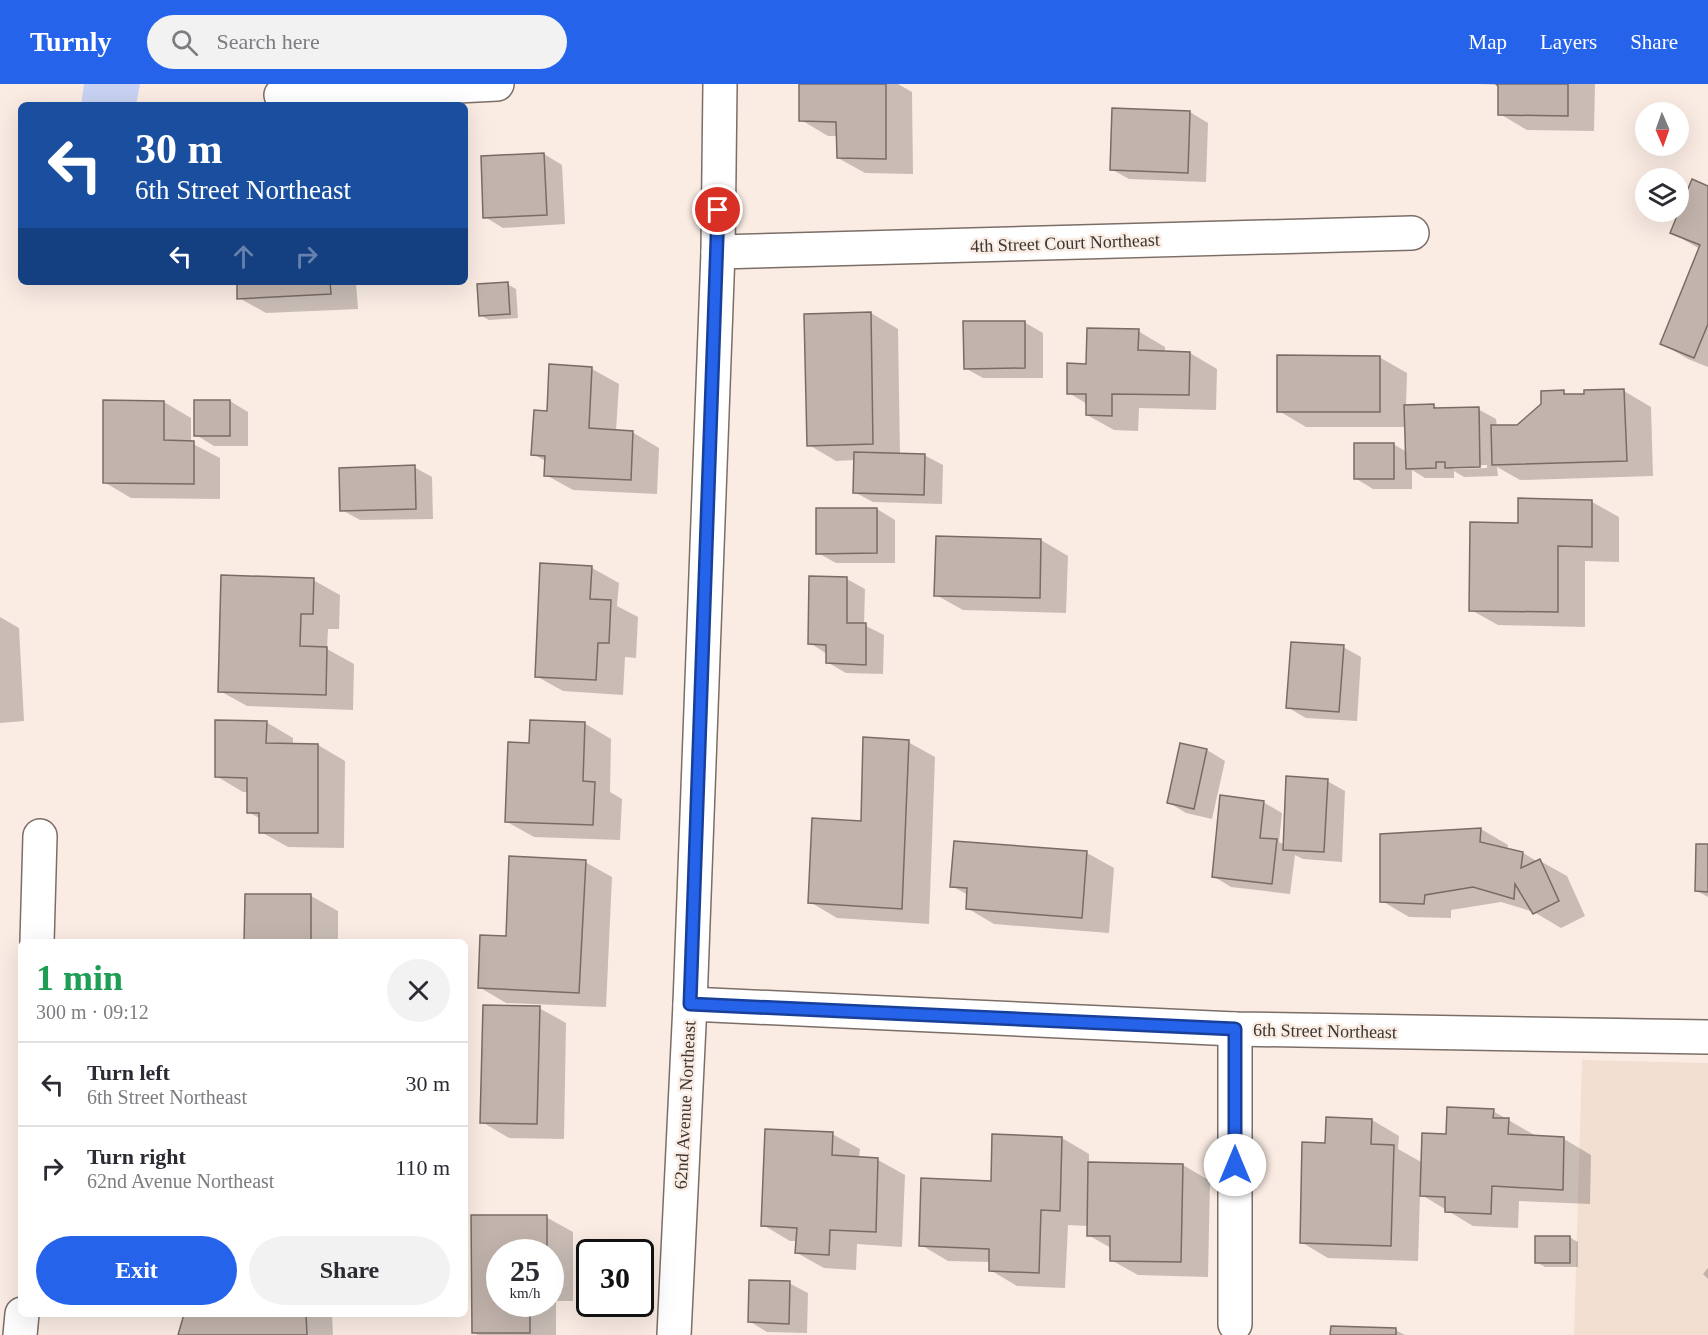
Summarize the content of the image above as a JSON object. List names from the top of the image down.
{
  "streets": {
    "street": ["4th Street Court Northeast", "6th Street Northeast", "62nd Avenue Northeast"]
  },
  "crossings": [
    ["4th Street Court Northeast", "62nd Avenue Northeast"],
    ["6th Street Northeast", "62nd Avenue Northeast"]
  ],
  "north": "bottom",
  "page": {
    "header": "Turnly",
    "search": "Search here",
    "nav": ["Map", "Layers", "Share"],
    "turn": ["30 m", "6th Street Northeast"],
    "heading": ["1 min", "300 m · 09:12"],
    "list": [
      {
        "name": "Turn left",
        "note": "6th Street Northeast",
        "value": "30 m"
      },
      {
        "name": "Turn right",
        "note": "62nd Avenue Northeast",
        "value": "110 m"
      }
    ],
    "buttons": ["Exit", "Share"],
    "speed": "25 km/h",
    "limit": "30"
  }
}
